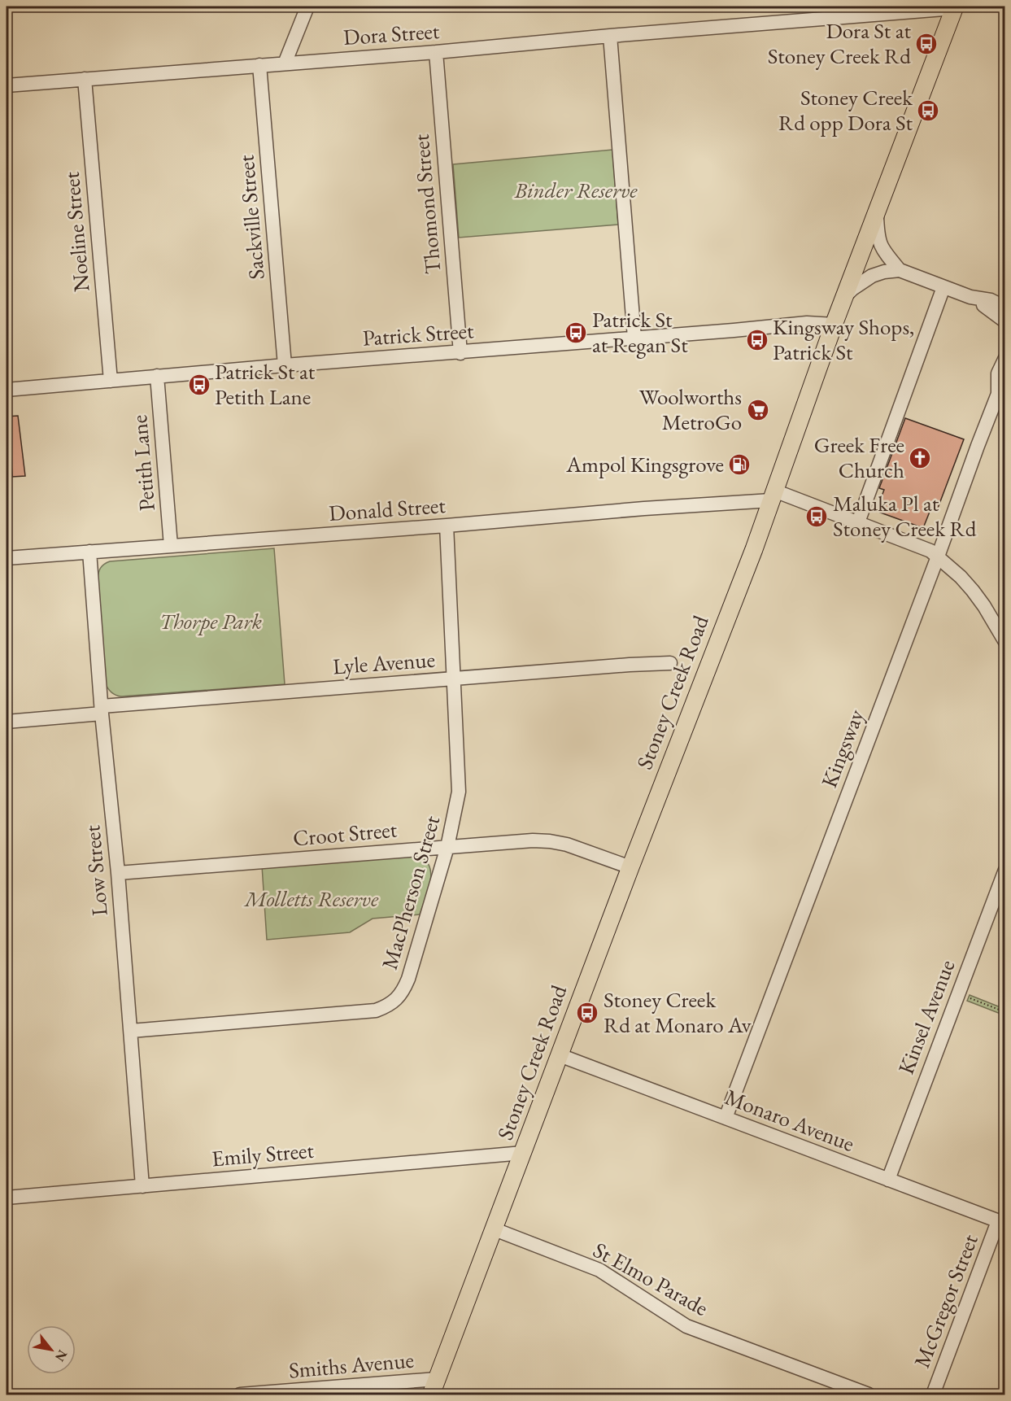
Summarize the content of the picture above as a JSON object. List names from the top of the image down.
{
  "streets": {
    "main road": ["Stoney Creek Road"],
    "street": [
      "Dora Street",
      "Thomond Street",
      "Sackville Street",
      "Noeline Street",
      "Patrick Street",
      "Petith Lane",
      "Donald Street",
      "Lyle Avenue",
      "Kingsway",
      "Croot Street",
      "Low Street",
      "MacPherson Street",
      "Kinsel Avenue",
      "Monaro Avenue",
      "Emily Street",
      "St Elmo Parade",
      "McGregor Street",
      "Smiths Avenue"
    ]
  },
  "crossings": [
    ["Dora Street", "Thomond Street"],
    ["Dora Street", "Sackville Street"],
    ["Dora Street", "Noeline Street"],
    ["Dora Street", "Stoney Creek Road"],
    ["Thomond Street", "Patrick Street"],
    ["Sackville Street", "Patrick Street"],
    ["Noeline Street", "Patrick Street"],
    ["Patrick Street", "Petith Lane"],
    ["Patrick Street", "Stoney Creek Road"],
    ["Petith Lane", "Donald Street"],
    ["Donald Street", "Stoney Creek Road"],
    ["Donald Street", "Low Street"],
    ["Donald Street", "MacPherson Street"],
    ["Lyle Avenue", "Low Street"],
    ["Lyle Avenue", "MacPherson Street"],
    ["Stoney Creek Road", "Croot Street"],
    ["Stoney Creek Road", "Monaro Avenue"],
    ["Stoney Creek Road", "Emily Street"],
    ["Stoney Creek Road", "St Elmo Parade"],
    ["Stoney Creek Road", "Smiths Avenue"],
    ["Kingsway", "Monaro Avenue"],
    ["Croot Street", "Low Street"],
    ["Croot Street", "MacPherson Street"],
    ["Low Street", "MacPherson Street"],
    ["Low Street", "Emily Street"],
    ["Kinsel Avenue", "Monaro Avenue"],
    ["Monaro Avenue", "McGregor Street"]
  ],
  "parks": ["Binder Reserve", "Thorpe Park", "Molletts Reserve"],
  "places": {
    "bus stop": [
      "Dora St at Stoney Creek Rd",
      "Stoney Creek Rd opp Dora St",
      "Patrick St at Regan St",
      "Kingsway Shops, Patrick St",
      "Patrick St at Petith Lane",
      "Maluka Pl at Stoney Creek Rd",
      "Stoney Creek Rd at Monaro Av"
    ],
    "supermarket": ["Woolworths MetroGo"],
    "church": ["Greek Free Church"],
    "fuel station": ["Ampol Kingsgrove"]
  },
  "north": "bottom right"
}
